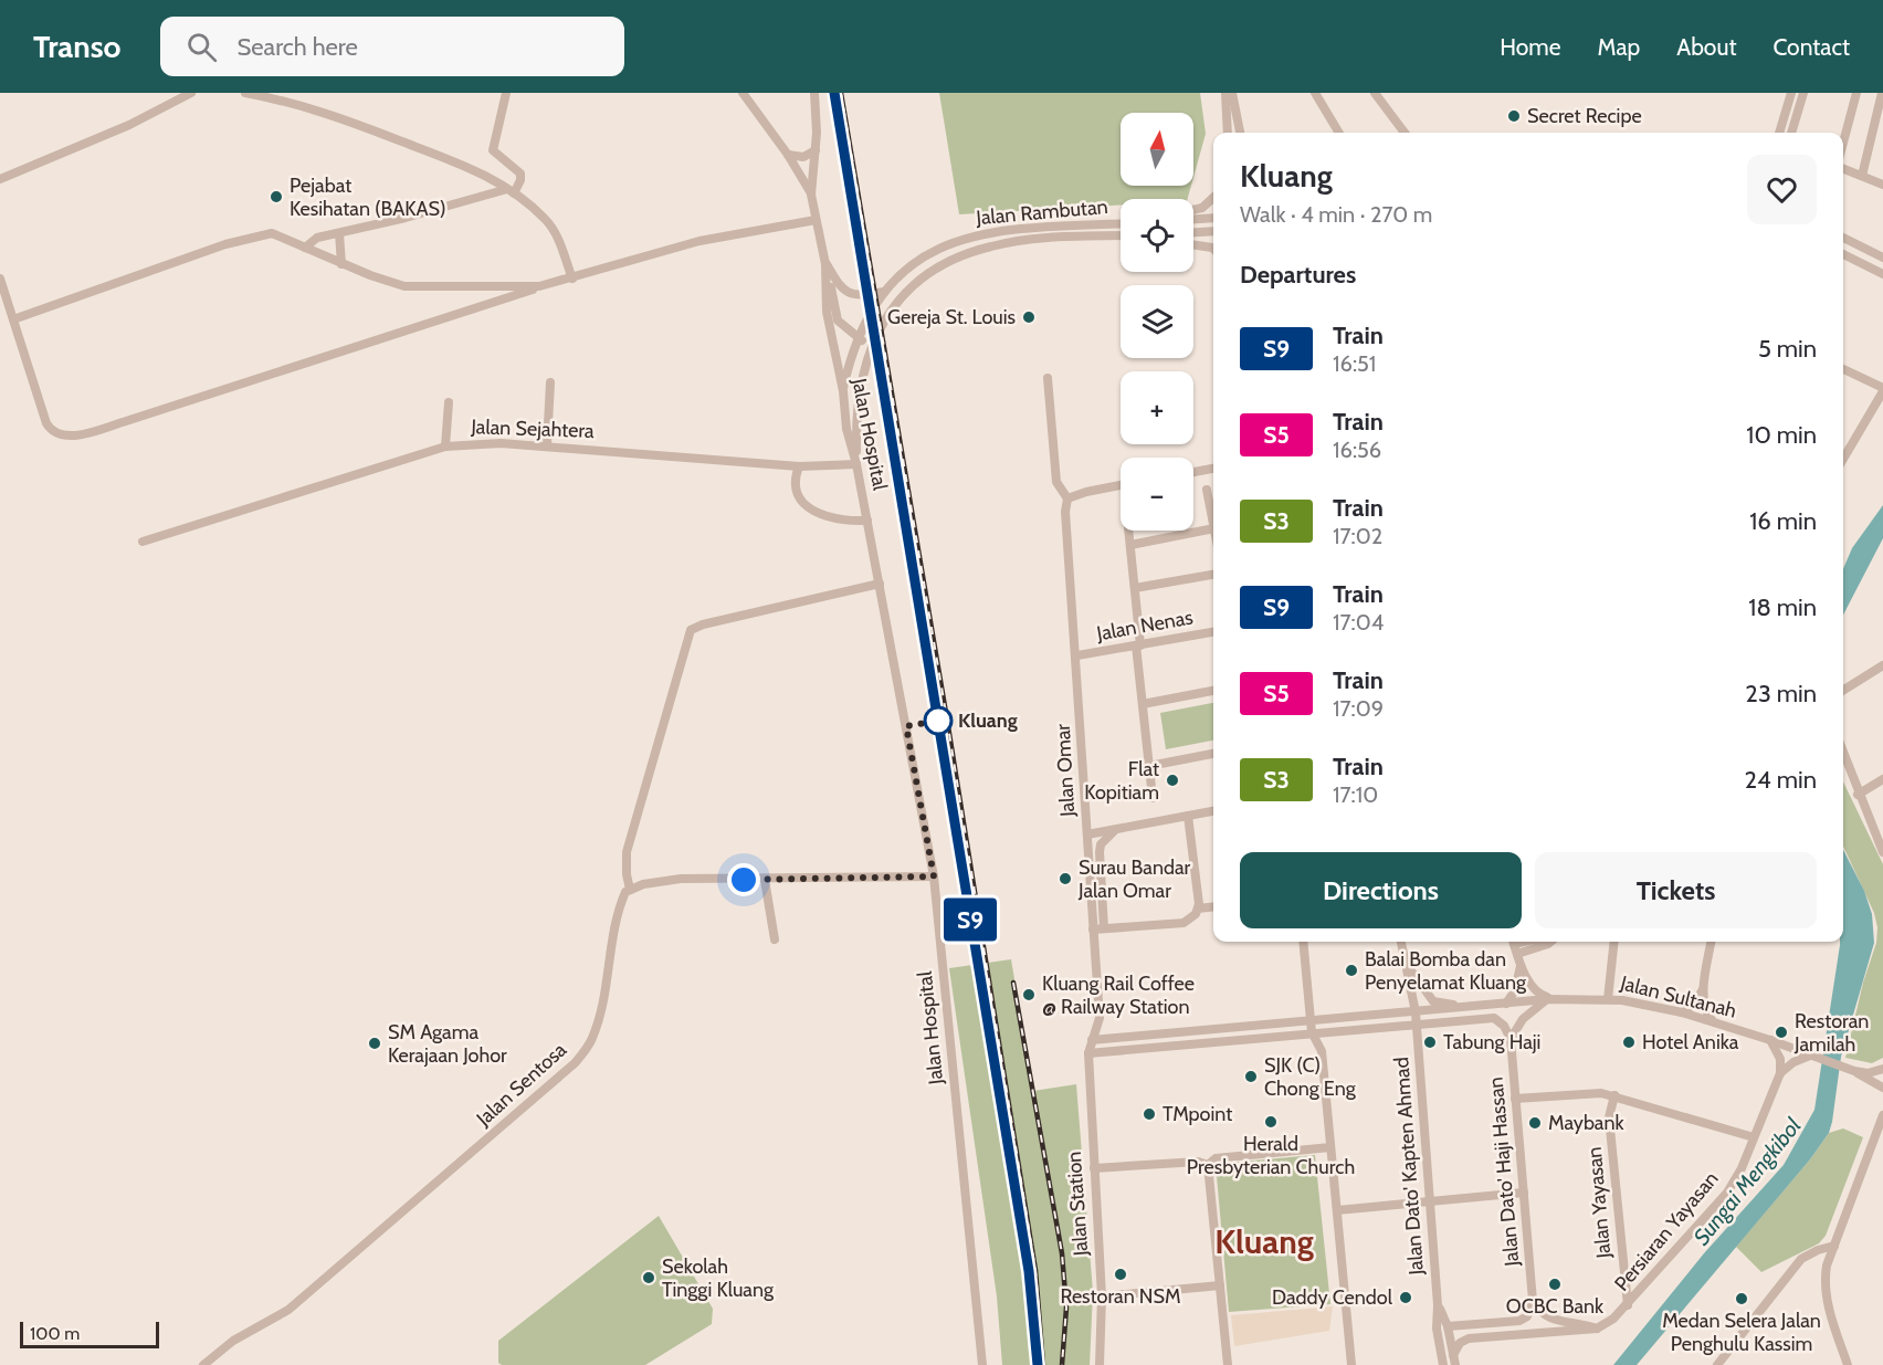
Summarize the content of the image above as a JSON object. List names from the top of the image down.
{
  "streets": {
    "street": [
      "Jalan Rambutan",
      "Jalan Sejahtera",
      "Jalan Hospital",
      "Jalan Nenas",
      "Jalan Omar",
      "Jalan Sultanah",
      "Jalan Sentosa",
      "Jalan Dato' Kapten Ahmad",
      "Jalan Dato' Haji Hassan",
      "Jalan Yayasan",
      "Jalan Station",
      "Persiaran Yayasan"
    ]
  },
  "crossings": [
    ["Jalan Rambutan", "Jalan Sejahtera"],
    ["Jalan Rambutan", "Jalan Hospital"],
    ["Jalan Sejahtera", "Jalan Hospital"],
    ["Jalan Nenas", "Jalan Omar"],
    ["Jalan Omar", "Jalan Sultanah"],
    ["Jalan Omar", "Jalan Station"],
    ["Jalan Sultanah", "Jalan Dato' Kapten Ahmad"],
    ["Jalan Sultanah", "Jalan Dato' Haji Hassan"],
    ["Jalan Sultanah", "Jalan Station"],
    ["Jalan Yayasan", "Persiaran Yayasan"]
  ],
  "districts": ["Kluang"],
  "water": ["Sungai Mengkibol"],
  "places": [
    "Secret Recipe",
    "Pejabat Kesihatan (BAKAS)",
    "Gereja St. Louis",
    "Kluang",
    "Flat Kopitiam",
    "Surau Bandar Jalan Omar",
    "Balai Bomba dan Penyelamat Kluang",
    "Kluang Rail Coffee @ Railway Station",
    "Restoran Jamilah",
    "Tabung Haji",
    "Hotel Anika",
    "SM Agama Kerajaan Johor",
    "SJK (C) Chong Eng",
    "TMpoint",
    "Herald Presbyterian Church",
    "Maybank",
    "Restoran NSM",
    "Sekolah Tinggi Kluang",
    "OCBC Bank",
    "Daddy Cendol",
    "Medan Selera Jalan Penghulu Kassim"
  ],
  "scale_bar": "100 m",
  "north": "top",
  "page": {
    "header": "Transo",
    "search": "Search here",
    "nav": [
      "Home",
      "Map",
      "About",
      "Contact"
    ],
    "on_map": "S9",
    "map_buttons": ["+", "−"],
    "heading": [
      ["Kluang", "Walk · 4 min · 270 m"],
      "Departures"
    ],
    "list": [
      {
        "mark": "S9",
        "name": "Train",
        "note": "16:51",
        "value": "5 min"
      },
      {
        "mark": "S5",
        "name": "Train",
        "note": "16:56",
        "value": "10 min"
      },
      {
        "mark": "S3",
        "name": "Train",
        "note": "17:02",
        "value": "16 min"
      },
      {
        "mark": "S9",
        "name": "Train",
        "note": "17:04",
        "value": "18 min"
      },
      {
        "mark": "S5",
        "name": "Train",
        "note": "17:09",
        "value": "23 min"
      },
      {
        "mark": "S3",
        "name": "Train",
        "note": "17:10",
        "value": "24 min"
      }
    ],
    "buttons": ["Directions", "Tickets"],
    "scale": "100 m"
  }
}
